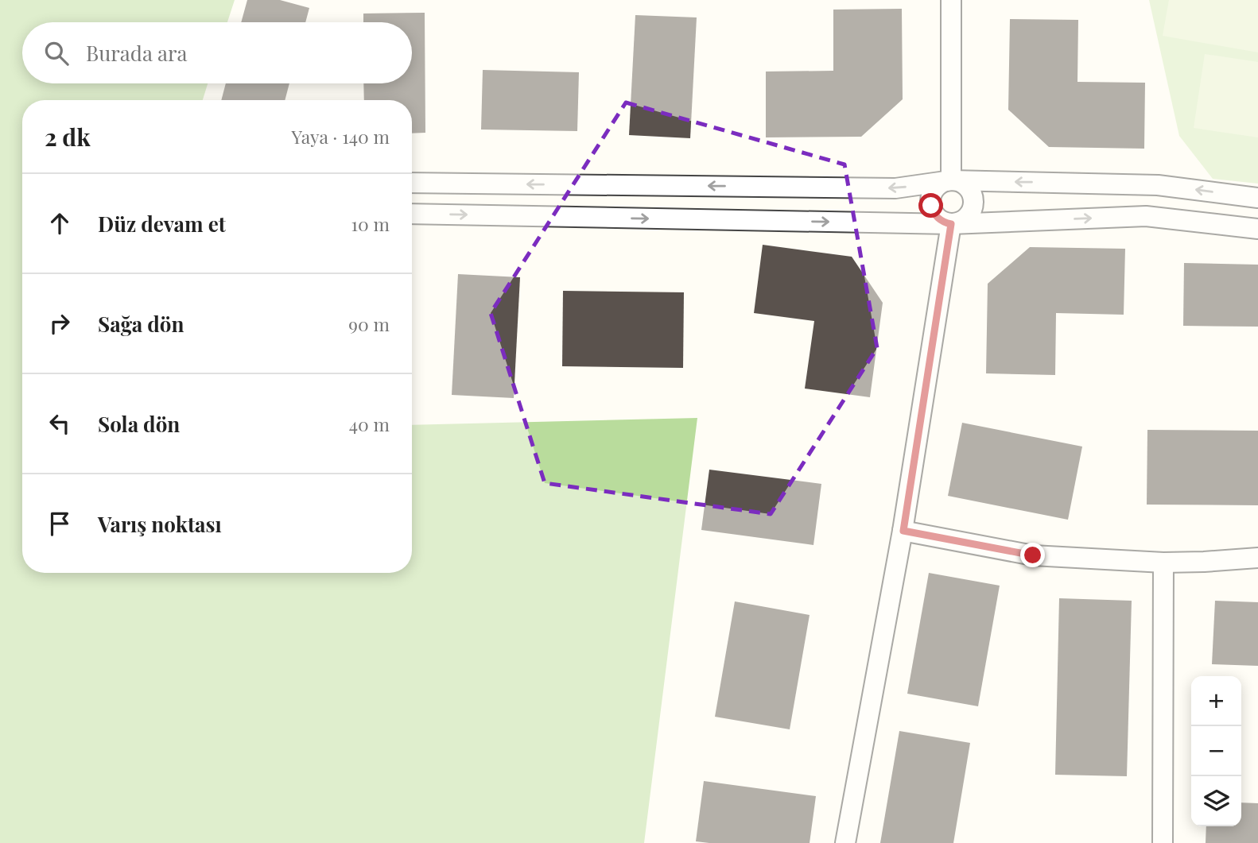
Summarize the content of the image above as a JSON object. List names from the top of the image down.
{
  "page": {
    "search": "Burada ara",
    "heading": ["2 dk", "Yaya · 140 m"],
    "list": [
      ["Düz devam et", "10 m"],
      ["Sağa dön", "90 m"],
      ["Sola dön", "40 m"],
      "Varış noktası"
    ],
    "map_buttons": ["+", "−"]
  }
}
